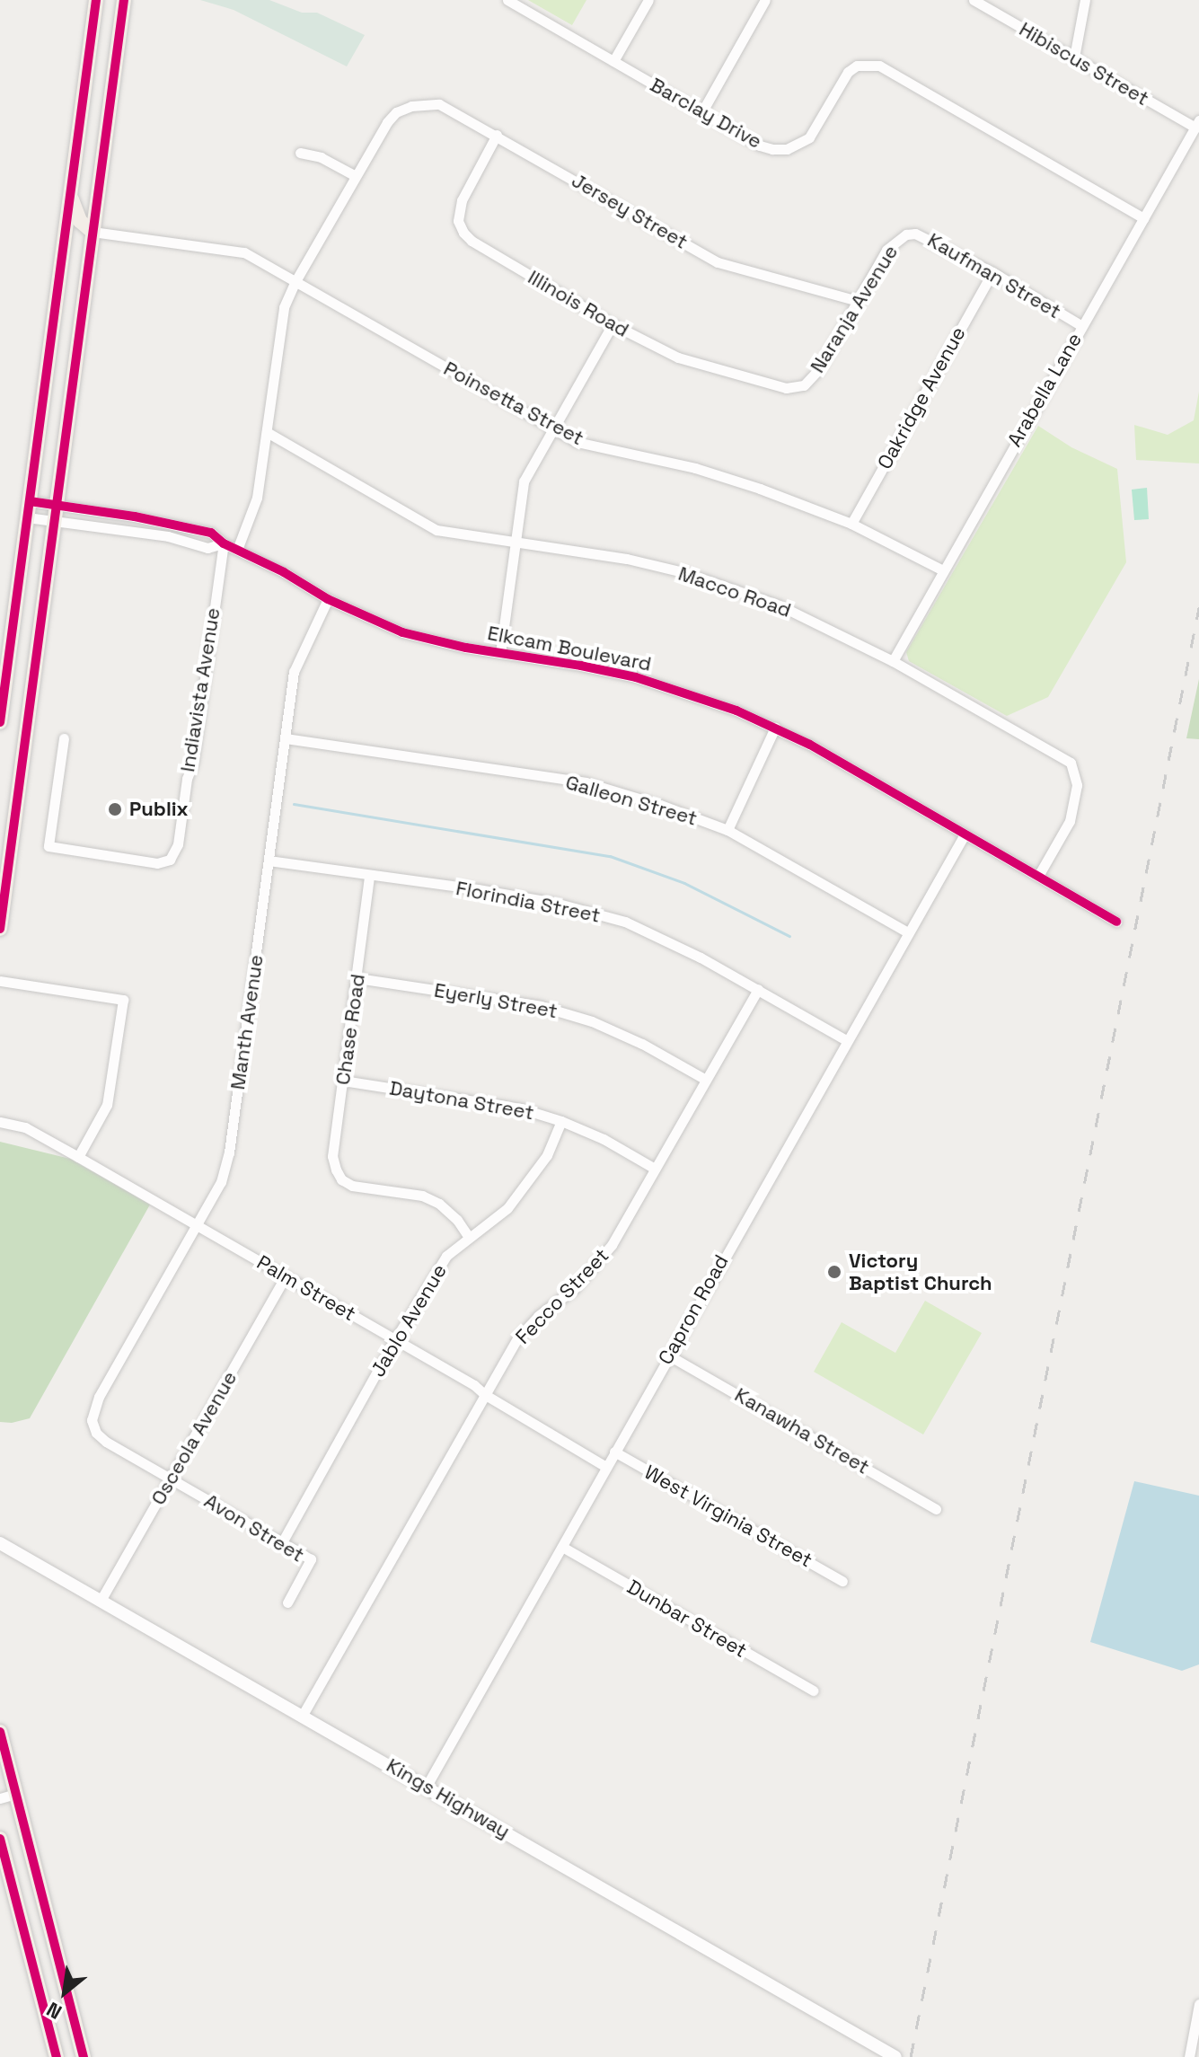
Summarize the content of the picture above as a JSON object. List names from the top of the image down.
{
  "streets": {
    "street": [
      "Hibiscus Street",
      "Barclay Drive",
      "Jersey Street",
      "Kaufman Street",
      "Illinois Road",
      "Naranja Avenue",
      "Arabella Lane",
      "Oakridge Avenue",
      "Poinsetta Street",
      "Macco Road",
      "Elkcam Boulevard",
      "Indiavista Avenue",
      "Galleon Street",
      "Florindia Street",
      "Eyerly Street",
      "Manth Avenue",
      "Chase Road",
      "Daytona Street",
      "Palm Street",
      "Fecco Street",
      "Capron Road",
      "Jablo Avenue",
      "Kanawha Street",
      "Osceola Avenue",
      "West Virginia Street",
      "Avon Street",
      "Dunbar Street",
      "Kings Highway"
    ]
  },
  "crossings": [
    ["Hibiscus Street", "Arabella Lane"],
    ["Barclay Drive", "Arabella Lane"],
    ["Jersey Street", "Illinois Road"],
    ["Jersey Street", "Naranja Avenue"],
    ["Kaufman Street", "Naranja Avenue"],
    ["Kaufman Street", "Arabella Lane"],
    ["Kaufman Street", "Oakridge Avenue"],
    ["Illinois Road", "Naranja Avenue"],
    ["Arabella Lane", "Poinsetta Street"],
    ["Arabella Lane", "Macco Road"],
    ["Oakridge Avenue", "Poinsetta Street"],
    ["Macco Road", "Elkcam Boulevard"],
    ["Elkcam Boulevard", "Indiavista Avenue"],
    ["Elkcam Boulevard", "Manth Avenue"],
    ["Elkcam Boulevard", "Capron Road"],
    ["Galleon Street", "Manth Avenue"],
    ["Galleon Street", "Capron Road"],
    ["Florindia Street", "Manth Avenue"],
    ["Florindia Street", "Chase Road"],
    ["Florindia Street", "Fecco Street"],
    ["Florindia Street", "Capron Road"],
    ["Eyerly Street", "Chase Road"],
    ["Eyerly Street", "Fecco Street"],
    ["Manth Avenue", "Palm Street"],
    ["Manth Avenue", "Avon Street"],
    ["Chase Road", "Daytona Street"],
    ["Chase Road", "Jablo Avenue"],
    ["Daytona Street", "Fecco Street"],
    ["Daytona Street", "Jablo Avenue"],
    ["Palm Street", "Fecco Street"],
    ["Palm Street", "Capron Road"],
    ["Palm Street", "Jablo Avenue"],
    ["Palm Street", "Osceola Avenue"],
    ["Fecco Street", "Kings Highway"],
    ["Capron Road", "Kanawha Street"],
    ["Capron Road", "West Virginia Street"],
    ["Capron Road", "Dunbar Street"],
    ["Capron Road", "Kings Highway"],
    ["Jablo Avenue", "Avon Street"],
    ["Osceola Avenue", "Avon Street"],
    ["Osceola Avenue", "Kings Highway"]
  ],
  "places": ["Publix", "Victory Baptist Church"],
  "north": "bottom left"
}
